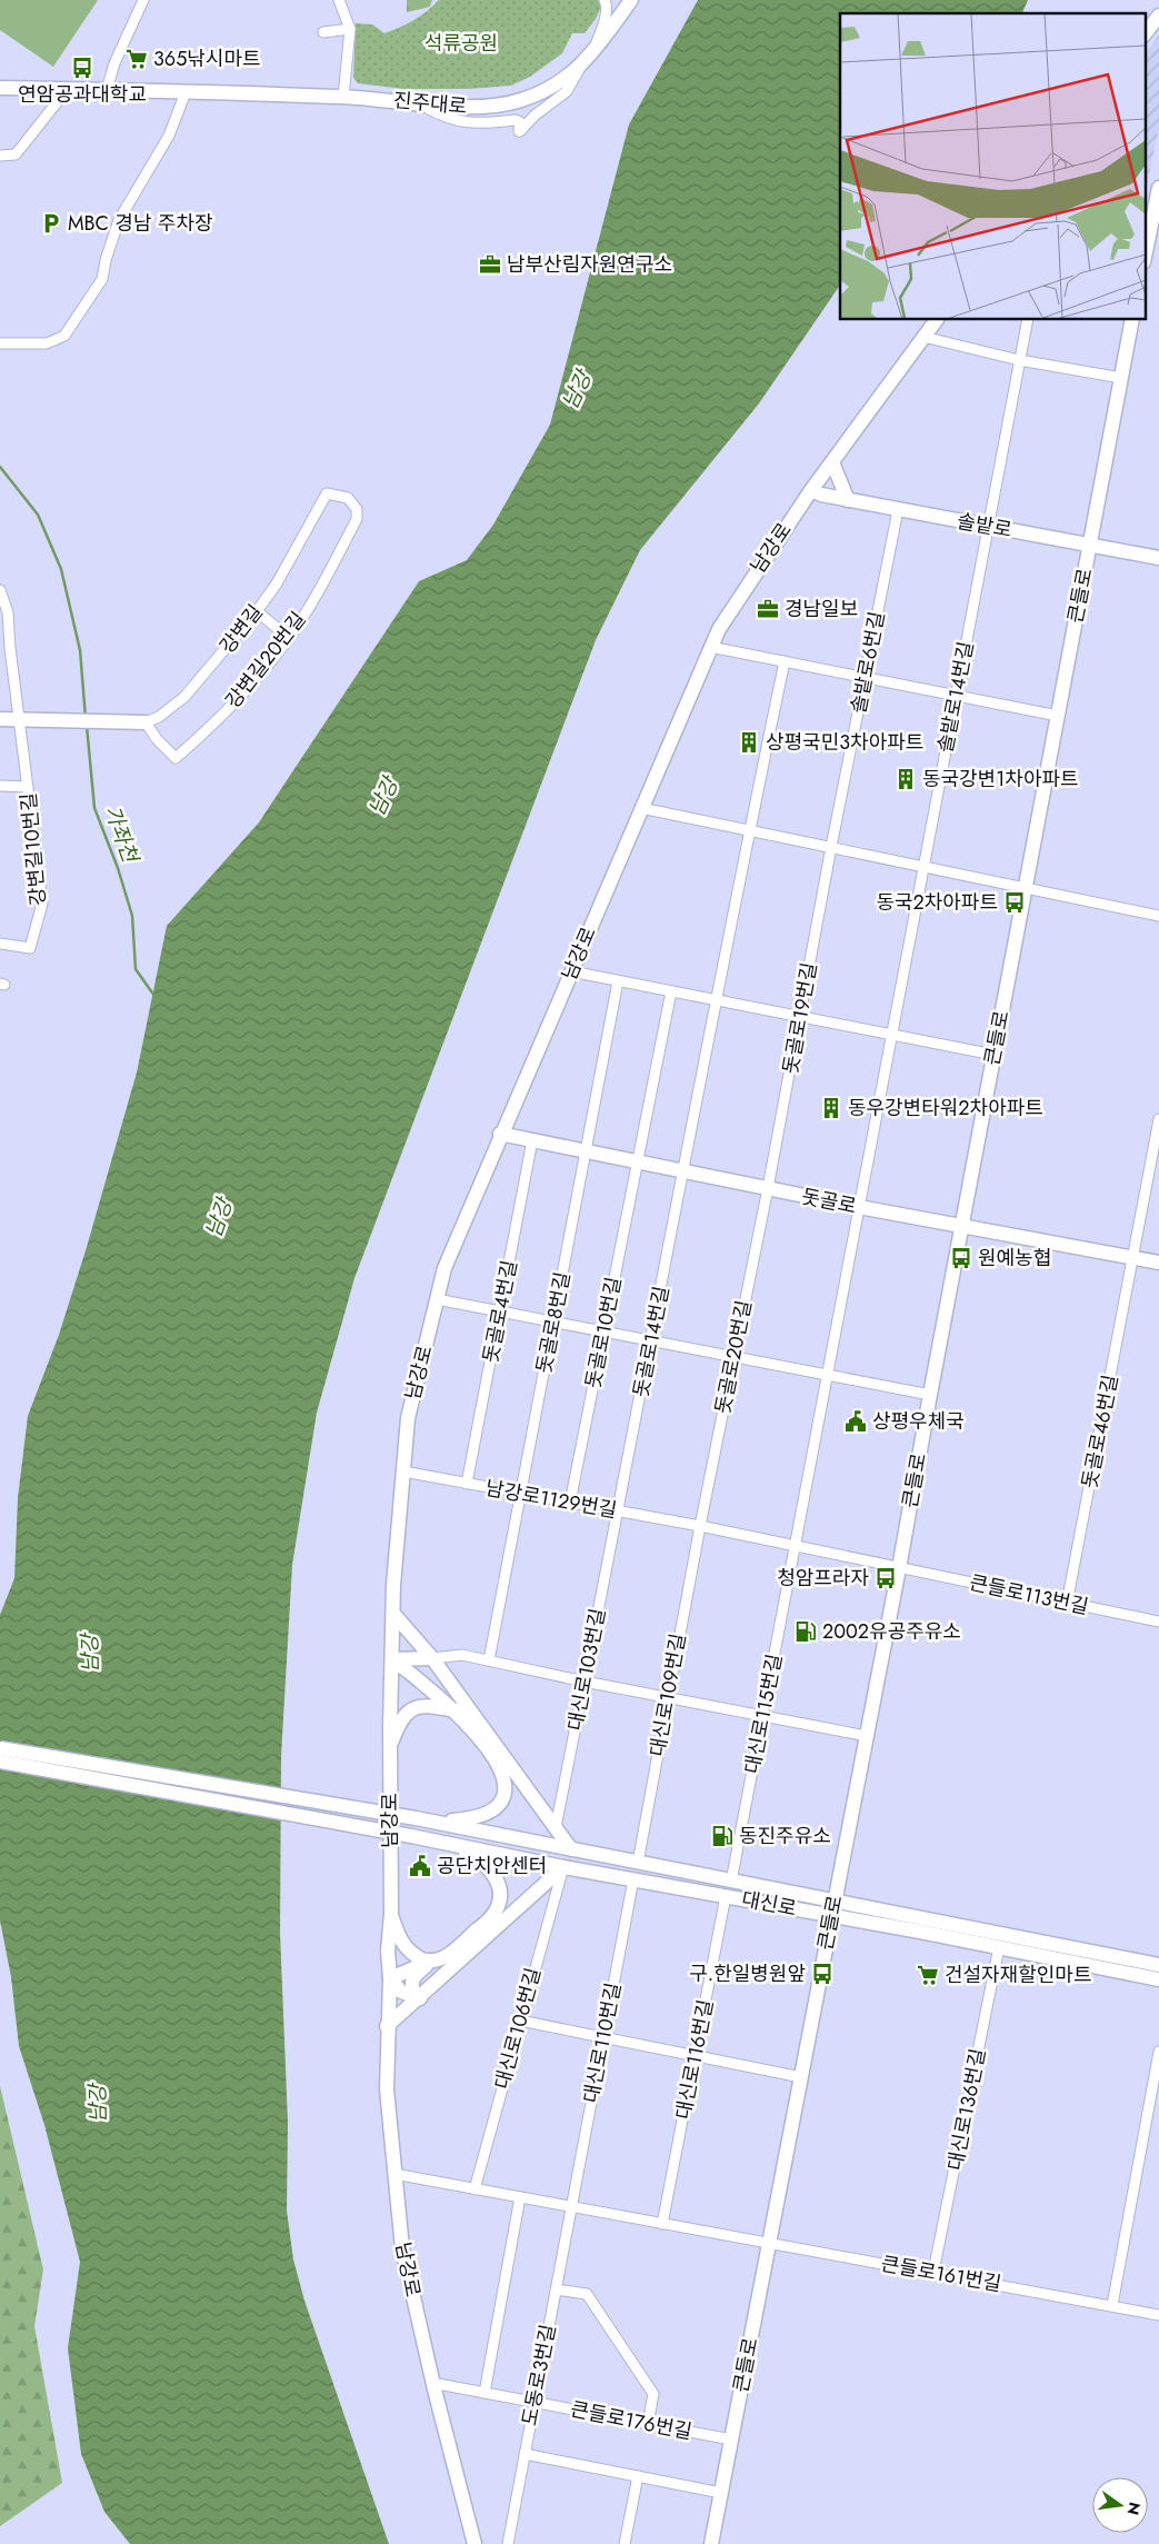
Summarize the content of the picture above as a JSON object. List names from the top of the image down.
{
  "streets": {
    "street": [
      "진주대로",
      "솔밭로",
      "남강로",
      "큰들로",
      "강변길",
      "강변길20번길",
      "솔밭로6번길",
      "솔밭로14번길",
      "강변길10번길",
      "돗골로19번길",
      "돗골로",
      "돗골로4번길",
      "돗골로8번길",
      "돗골로10번길",
      "돗골로14번길",
      "돗골로20번길",
      "돗골로46번길",
      "남강로1129번길",
      "큰들로113번길",
      "대신로103번길",
      "대신로109번길",
      "대신로115번길",
      "대신로",
      "대신로106번길",
      "대신로110번길",
      "대신로116번길",
      "대신로136번길",
      "큰들로161번길",
      "도동로3번길",
      "큰들로176번길"
    ]
  },
  "crossings": [
    ["솔밭로", "남강로"],
    ["솔밭로", "큰들로"],
    ["솔밭로", "솔밭로6번길"],
    ["솔밭로", "솔밭로14번길"],
    ["남강로", "돗골로"],
    ["남강로", "남강로1129번길"],
    ["남강로", "큰들로161번길"],
    ["남강로", "큰들로176번길"],
    ["큰들로", "돗골로"],
    ["큰들로", "큰들로113번길"],
    ["큰들로", "대신로"],
    ["큰들로", "큰들로161번길"],
    ["큰들로", "큰들로176번길"],
    ["강변길", "강변길20번길"],
    ["솔밭로6번길", "돗골로19번길"],
    ["솔밭로14번길", "돗골로"],
    ["솔밭로14번길", "대신로115번길"],
    ["돗골로19번길", "돗골로"],
    ["돗골로19번길", "돗골로20번길"],
    ["돗골로", "돗골로4번길"],
    ["돗골로", "돗골로8번길"],
    ["돗골로", "돗골로10번길"],
    ["돗골로", "돗골로14번길"],
    ["돗골로", "돗골로20번길"],
    ["돗골로", "돗골로46번길"],
    ["돗골로", "대신로115번길"],
    ["돗골로4번길", "남강로1129번길"],
    ["돗골로8번길", "남강로1129번길"],
    ["돗골로10번길", "남강로1129번길"],
    ["돗골로14번길", "남강로1129번길"],
    ["돗골로14번길", "대신로103번길"],
    ["돗골로20번길", "남강로1129번길"],
    ["돗골로20번길", "대신로109번길"],
    ["돗골로46번길", "큰들로113번길"],
    ["남강로1129번길", "큰들로113번길"],
    ["남강로1129번길", "대신로103번길"],
    ["남강로1129번길", "대신로109번길"],
    ["남강로1129번길", "대신로115번길"],
    ["큰들로113번길", "대신로115번길"],
    ["대신로109번길", "대신로"],
    ["대신로115번길", "대신로"],
    ["대신로", "대신로106번길"],
    ["대신로", "대신로110번길"],
    ["대신로", "대신로116번길"],
    ["대신로", "대신로136번길"],
    ["대신로106번길", "큰들로161번길"],
    ["대신로110번길", "큰들로161번길"],
    ["대신로110번길", "도동로3번길"],
    ["대신로116번길", "큰들로161번길"],
    ["대신로136번길", "큰들로161번길"],
    ["큰들로161번길", "도동로3번길"],
    ["도동로3번길", "큰들로176번길"]
  ],
  "water": ["남강", "가좌천"],
  "parks": ["석류공원"],
  "places": {
    "supermarket": ["365낚시마트", "건설자재할인마트"],
    "bus stop": [
      "연암공과대학교",
      "동국2차아파트",
      "원예농협",
      "청암프라자",
      "구.한일병원앞"
    ],
    "parking": ["MBC 경남 주차장"],
    "office": ["남부산림자원연구소", "경남일보"],
    "building": ["상평국민3차아파트", "동국강변1차아파트", "동우강변타워2차아파트"],
    "public building": ["상평우체국", "공단치안센터"],
    "fuel station": ["2002유공주유소", "동진주유소"]
  },
  "north": "right"
}
